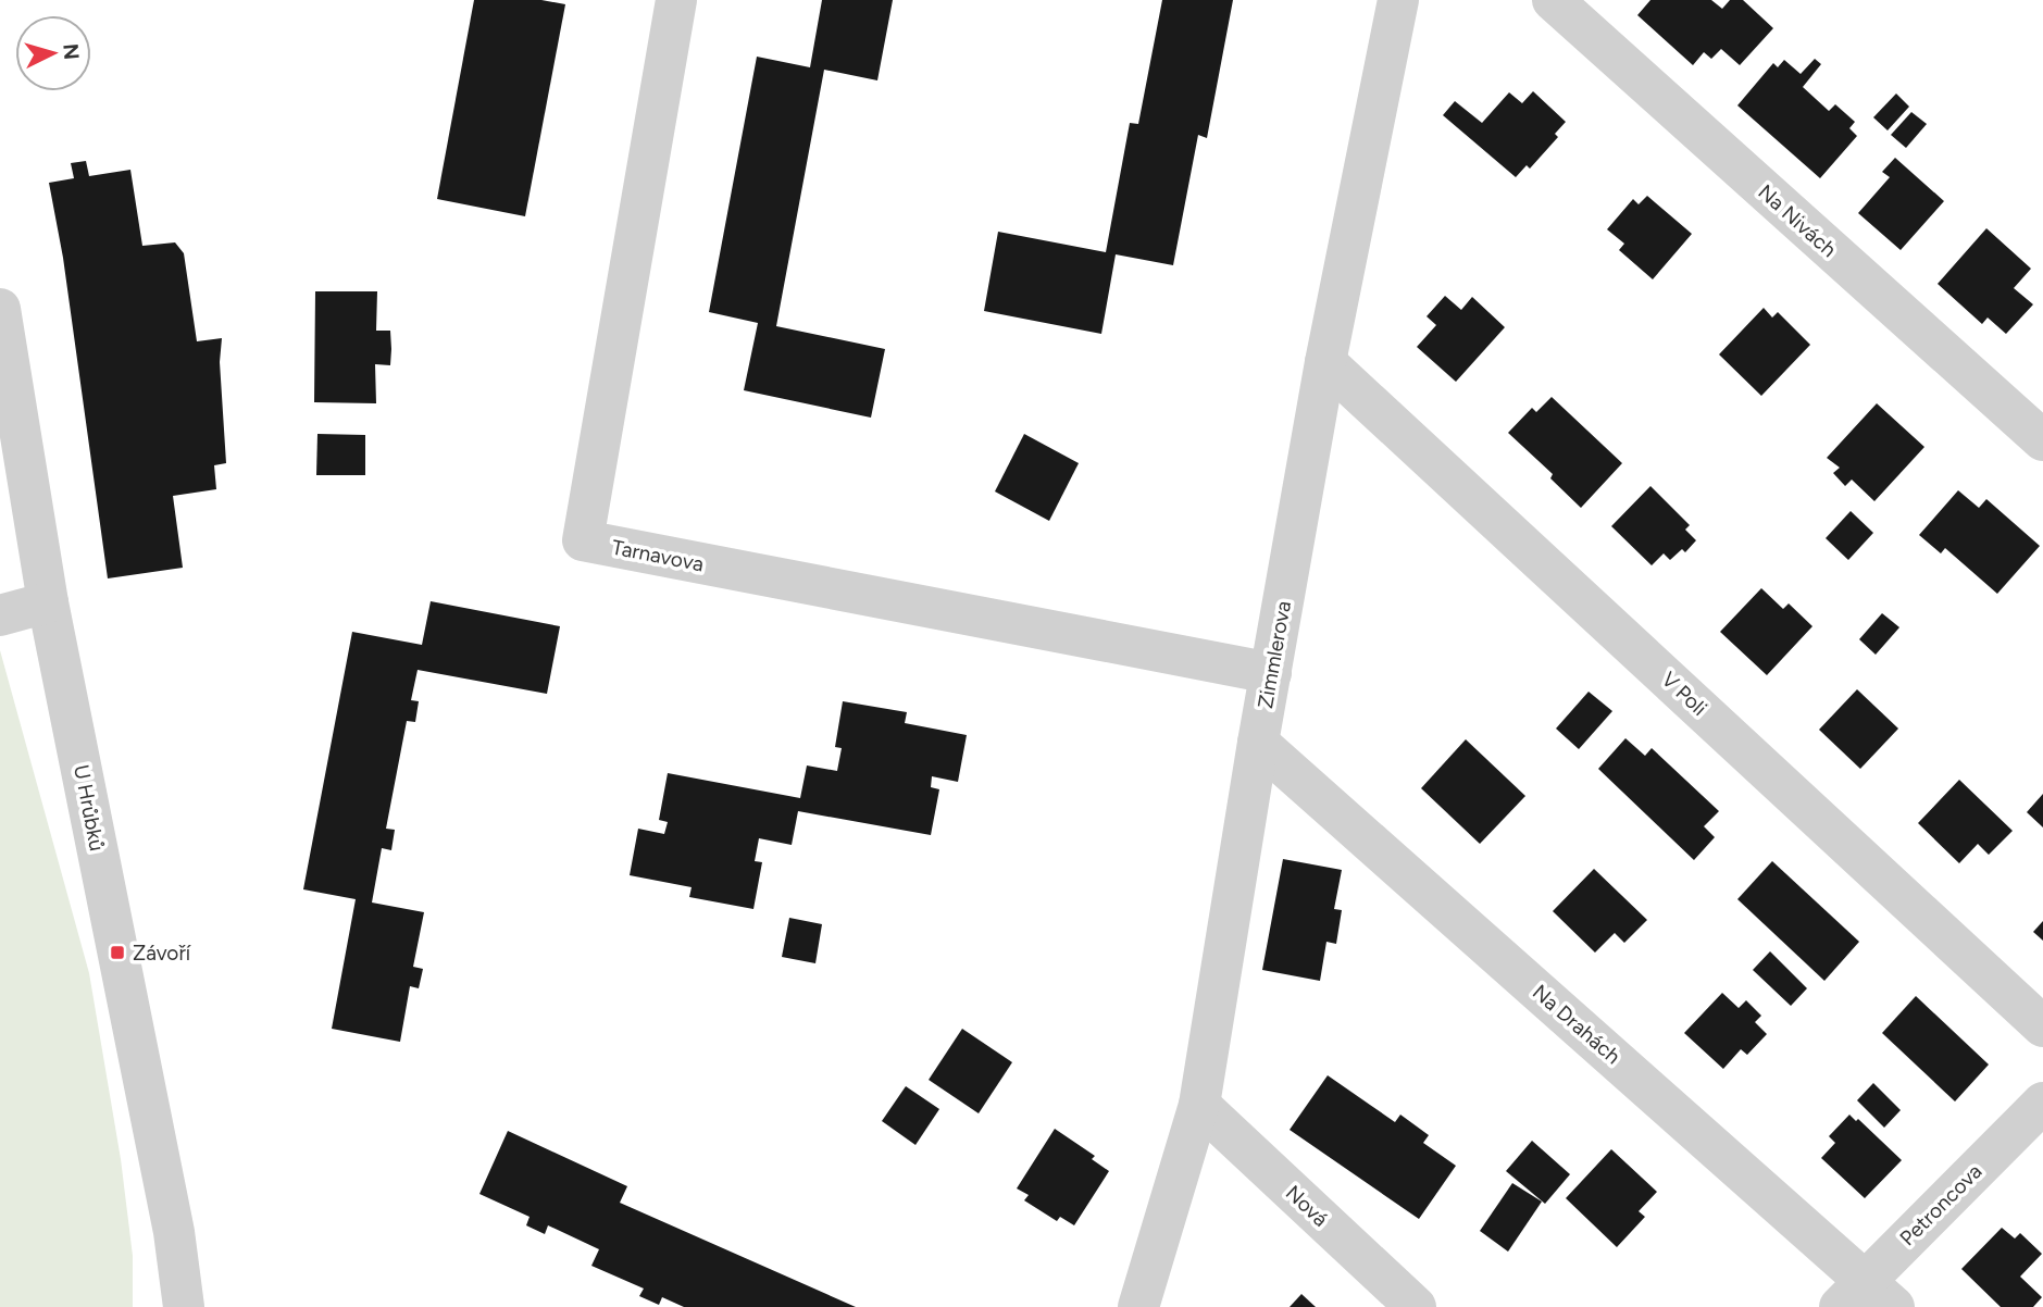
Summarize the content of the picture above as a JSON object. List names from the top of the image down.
{
  "streets": {
    "street": [
      "Na Nivách",
      "Tarnavova",
      "Zimmlerova",
      "V Poli",
      "U Hrůbků",
      "Na Drahách",
      "Petroncova",
      "Nová"
    ]
  },
  "crossings": [
    ["Tarnavova", "Zimmlerova"],
    ["Zimmlerova", "V Poli"],
    ["Zimmlerova", "Na Drahách"],
    ["Zimmlerova", "Nová"],
    ["Na Drahách", "Petroncova"]
  ],
  "places": {
    "transit": ["Závoří"]
  },
  "north": "right"
}
